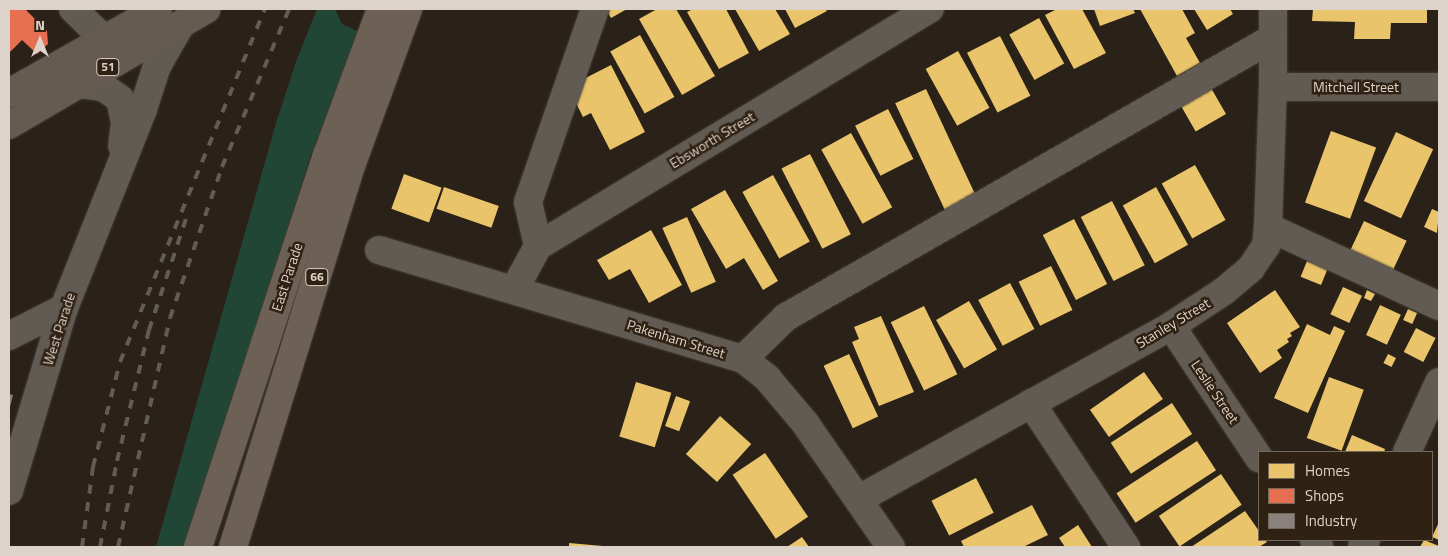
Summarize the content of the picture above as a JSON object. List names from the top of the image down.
{
  "streets": {
    "highway": ["East Parade", "66"],
    "main road": ["51"],
    "street": [
      "Mitchell Street",
      "Ebsworth Street",
      "Stanley Street",
      "West Parade",
      "Pakenham Street",
      "Leslie Street"
    ]
  },
  "crossings": [
    ["51", "West Parade"],
    ["Mitchell Street", "Stanley Street"],
    ["Stanley Street", "Pakenham Street"],
    ["Stanley Street", "Leslie Street"]
  ],
  "legend": ["Homes", "Shops", "Industry"],
  "north": "top"
}
